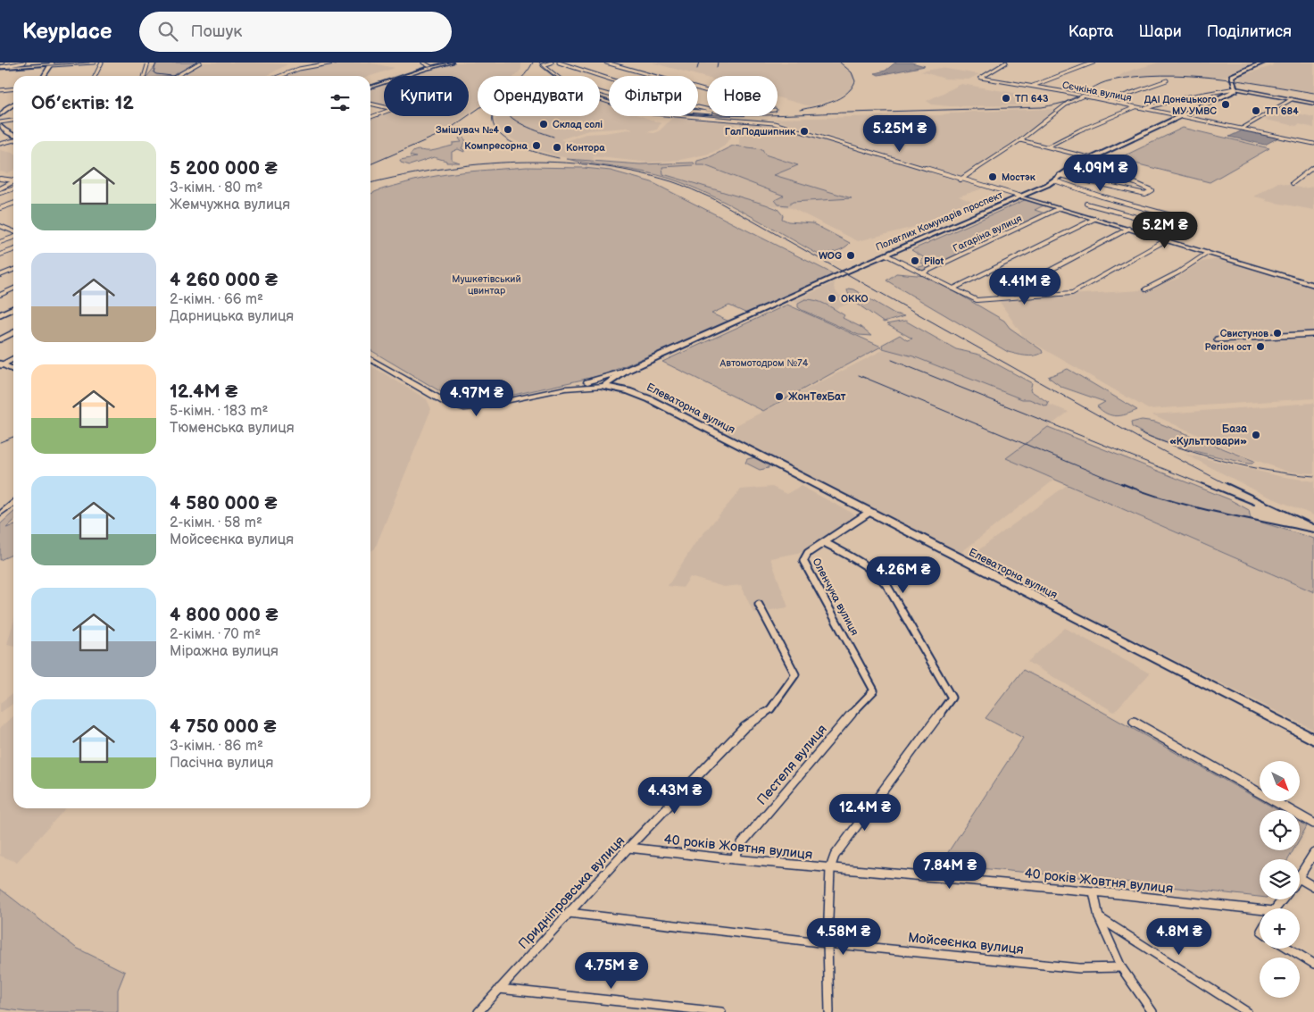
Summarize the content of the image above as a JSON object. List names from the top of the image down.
{
  "streets": {
    "main road": ["Полеглих Комунарів проспект", "Елеваторна вулиця"],
    "street": [
      "Сєчкіна вулиця",
      "Гагаріна вулиця",
      "Оленчука вулиця",
      "Пестеля вулиця",
      "40 років Жовтня вулиця",
      "Придніпровська вулиця",
      "Мойсеєнка вулиця"
    ]
  },
  "crossings": [
    ["Сєчкіна вулиця", "Полеглих Комунарів проспект"],
    ["Полеглих Комунарів проспект", "Елеваторна вулиця"],
    ["Елеваторна вулиця", "Оленчука вулиця"],
    ["Оленчука вулиця", "Пестеля вулиця"],
    ["Пестеля вулиця", "40 років Жовтня вулиця"],
    ["40 років Жовтня вулиця", "Придніпровська вулиця"],
    ["Придніпровська вулиця", "Мойсеєнка вулиця"]
  ],
  "parks": ["Мушкетівський цвинтар", "Автомотодром №74"],
  "places": [
    "ТП 643",
    "ДАІ Донецького МУ УМВС",
    "ТП 684",
    "Склад солі",
    "Змішувач №4",
    "ГалПодшипник",
    "Компресорна",
    "Контора",
    "Мостэк",
    "WOG",
    "Pilot",
    "ОККО",
    "Свистунов",
    "Регіон ост",
    "ЖонТехБат",
    "База «Культтовари»"
  ],
  "north": "bottom right",
  "page": {
    "header": "Keyplace",
    "search": "Пошук",
    "nav": ["Карта", "Шари", "Поділитися"],
    "chip": [
      "Купити",
      "Орендувати",
      "Фільтри",
      "Нове"
    ],
    "heading": "Об’єктів: 12",
    "price": [
      "5.25M ₴",
      "4.09M ₴",
      "5.2M ₴",
      "4.41M ₴",
      "4.97M ₴",
      "4.26M ₴",
      "4.43M ₴",
      "12.4M ₴",
      "7.84M ₴",
      "4.58M ₴",
      "4.8M ₴",
      "4.75M ₴"
    ],
    "list": [
      {
        "name": "5 200 000 ₴",
        "note": "3-кімн. · 80 m² · Жемчужна вулиця"
      },
      {
        "name": "4 260 000 ₴",
        "note": "2-кімн. · 66 m² · Дарницька вулиця"
      },
      {
        "name": "12.4M ₴",
        "note": "5-кімн. · 183 m² · Тюменська вулиця"
      },
      {
        "name": "4 580 000 ₴",
        "note": "2-кімн. · 58 m² · Мойсеєнка вулиця"
      },
      {
        "name": "4 800 000 ₴",
        "note": "2-кімн. · 70 m² · Міражна вулиця"
      },
      {
        "name": "4 750 000 ₴",
        "note": "3-кімн. · 86 m² · Пасічна вулиця"
      }
    ],
    "map_buttons": ["+", "−"]
  }
}
